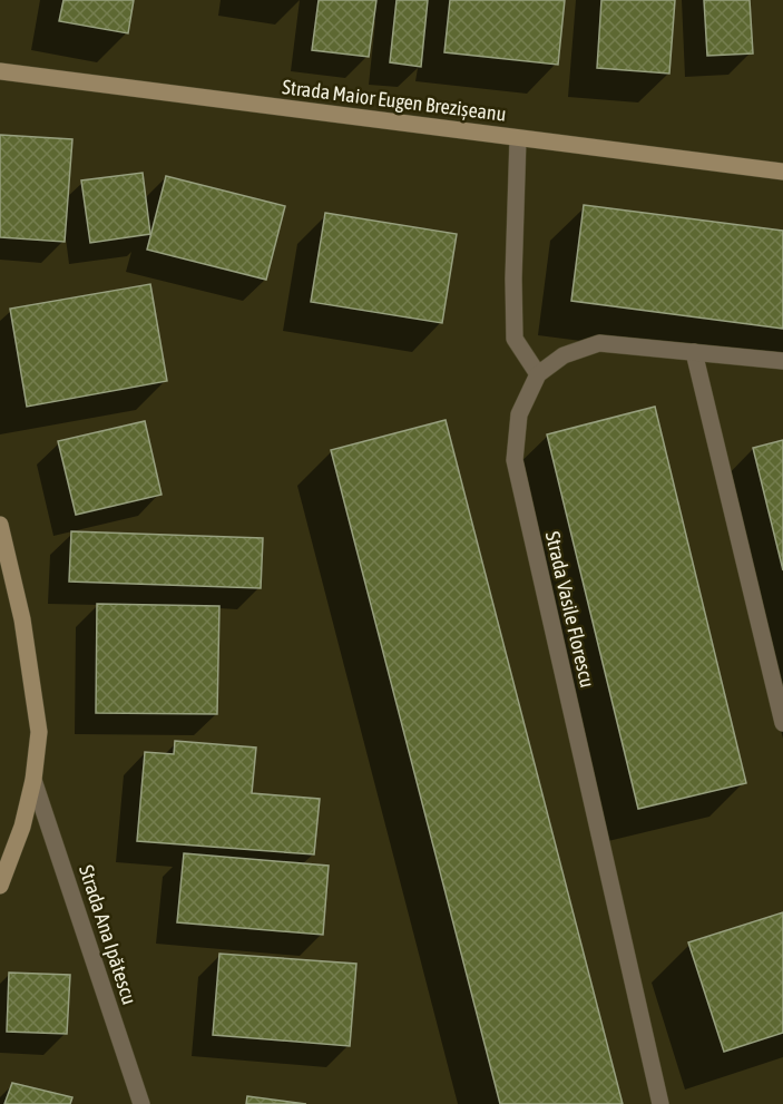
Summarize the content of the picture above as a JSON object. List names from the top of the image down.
{
  "streets": {
    "street": ["Strada Maior Eugen Brezișeanu", "Strada Vasile Florescu", "Strada Ana Ipătescu"]
  }
}
